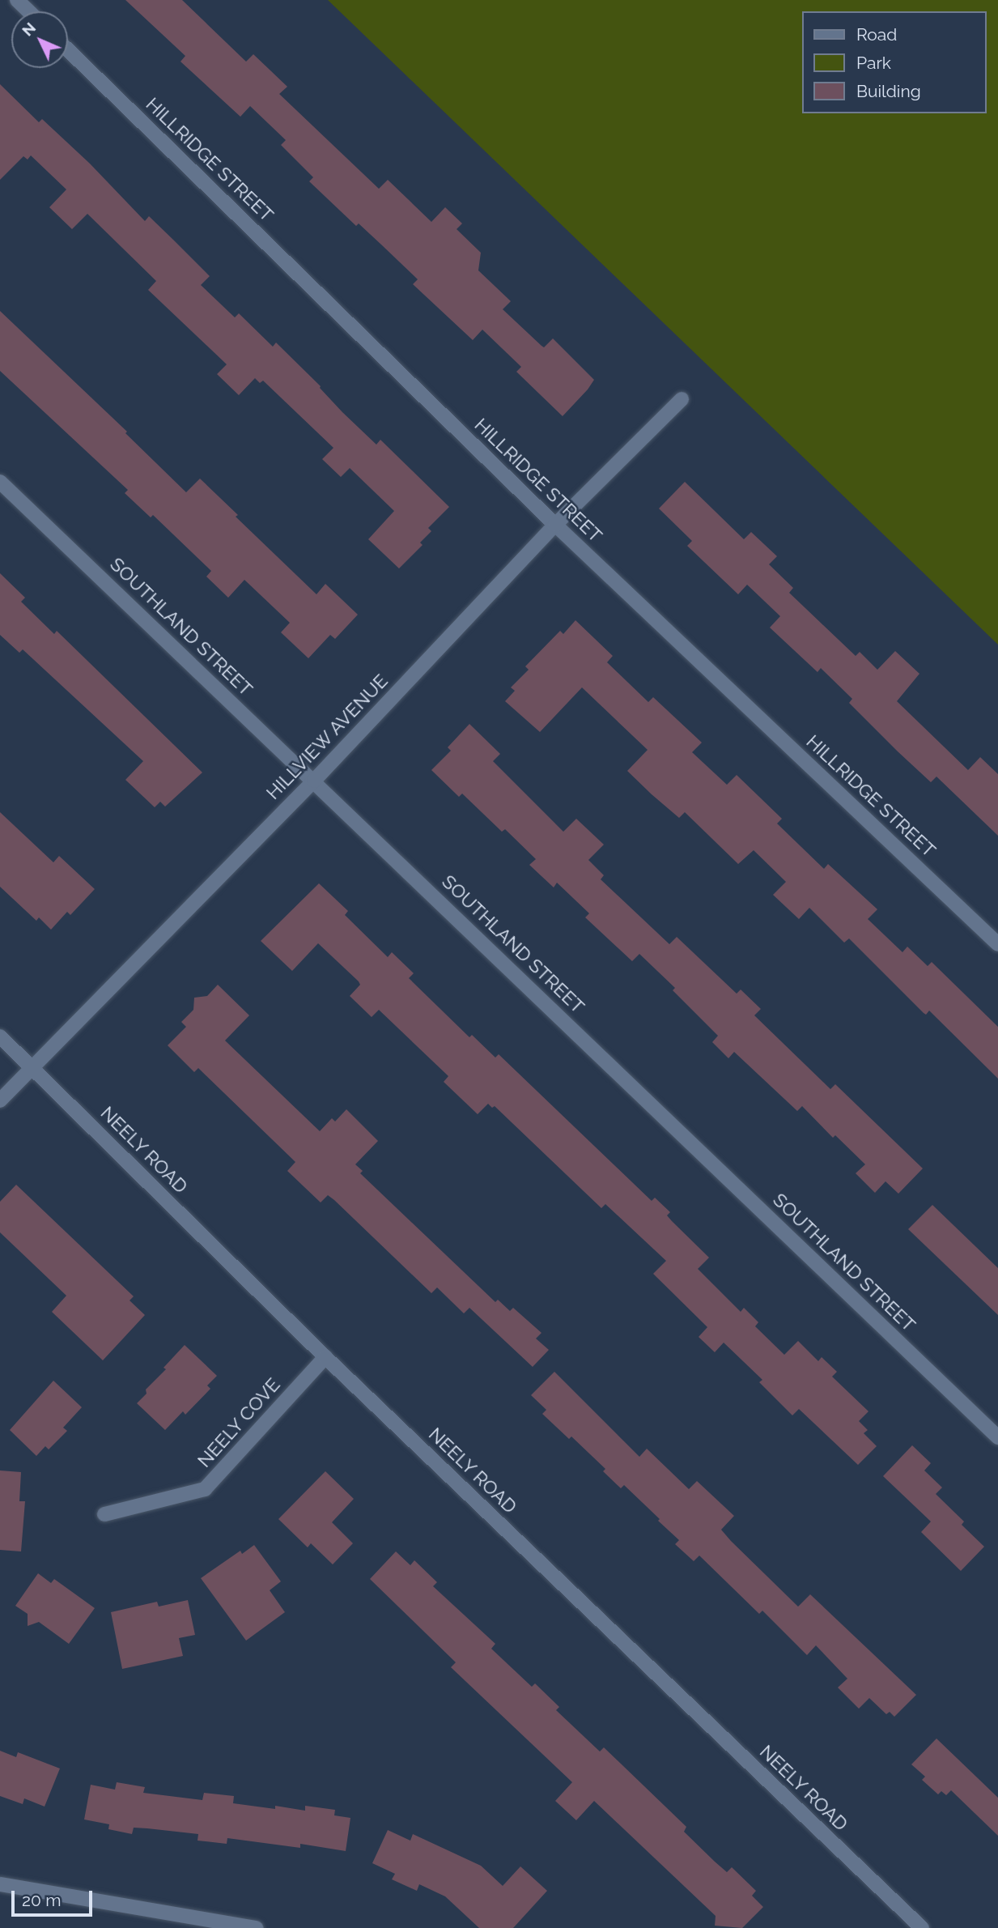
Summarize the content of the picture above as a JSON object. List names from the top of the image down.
{
  "streets": {
    "street": [
      "HILLRIDGE STREET",
      "SOUTHLAND STREET",
      "HILLVIEW AVENUE",
      "NEELY ROAD",
      "NEELY COVE"
    ]
  },
  "crossings": [
    ["HILLRIDGE STREET", "HILLVIEW AVENUE"],
    ["SOUTHLAND STREET", "HILLVIEW AVENUE"],
    ["HILLVIEW AVENUE", "NEELY ROAD"],
    ["NEELY ROAD", "NEELY COVE"]
  ],
  "legend": ["Road", "Park", "Building"],
  "scale_bar": "20 m",
  "north": "top left"
}
